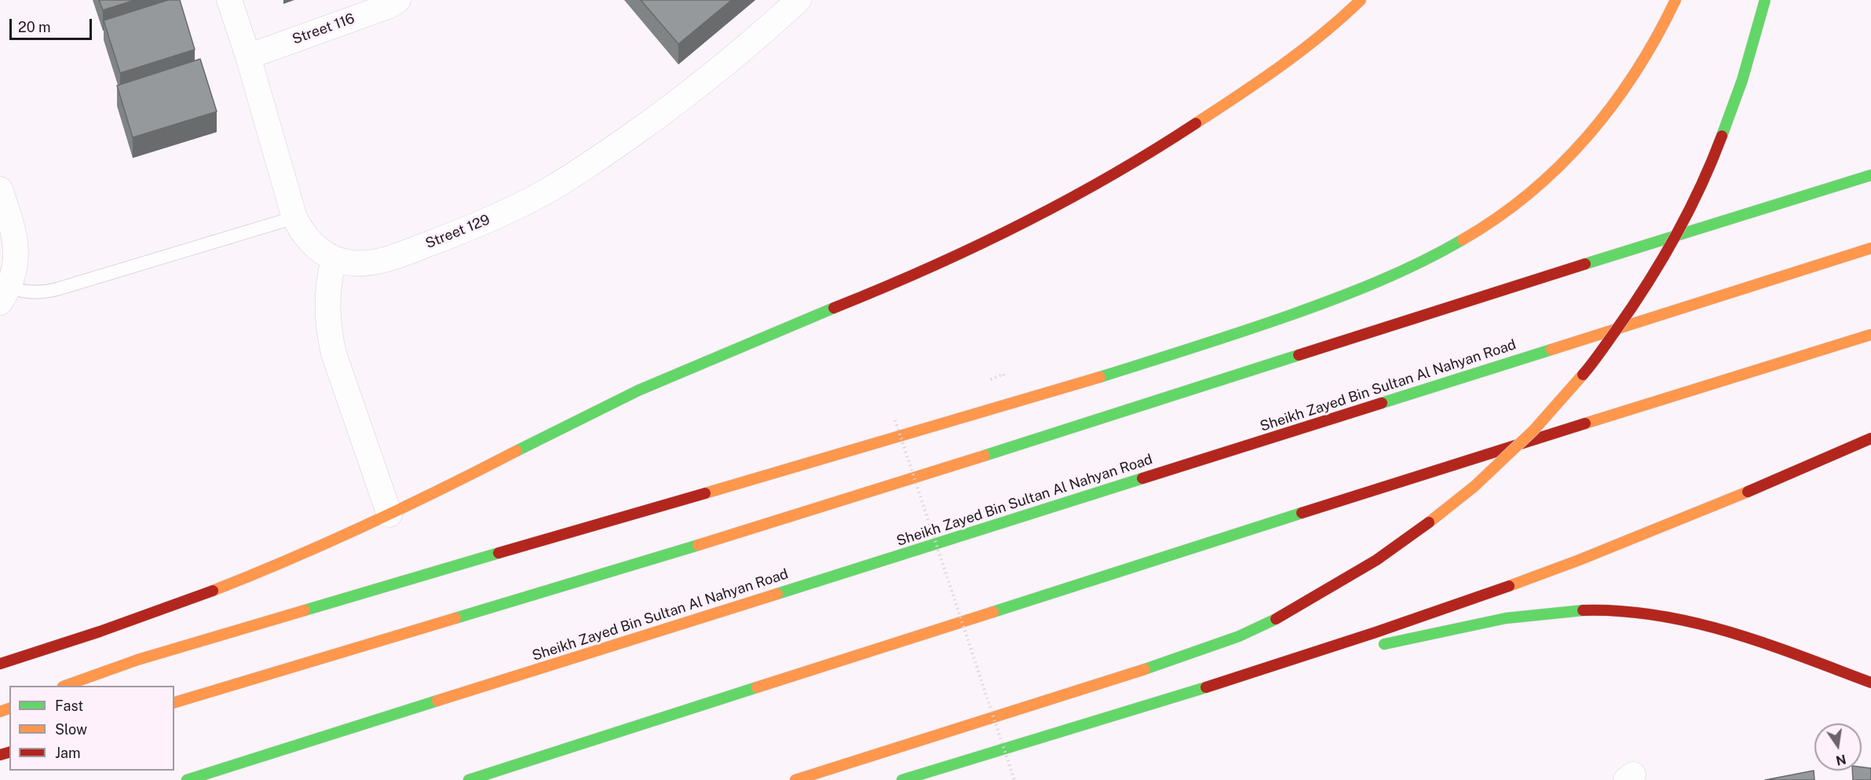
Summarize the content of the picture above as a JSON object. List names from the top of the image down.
{
  "streets": {
    "main road": ["Sheikh Zayed Bin Sultan Al Nahyan Road"],
    "street": ["Street 116", "Street 129"]
  },
  "crossings": [
    ["Street 116", "Street 129"]
  ],
  "legend": ["Fast", "Slow", "Jam"],
  "scale_bar": "20 m",
  "north": "bottom"
}
